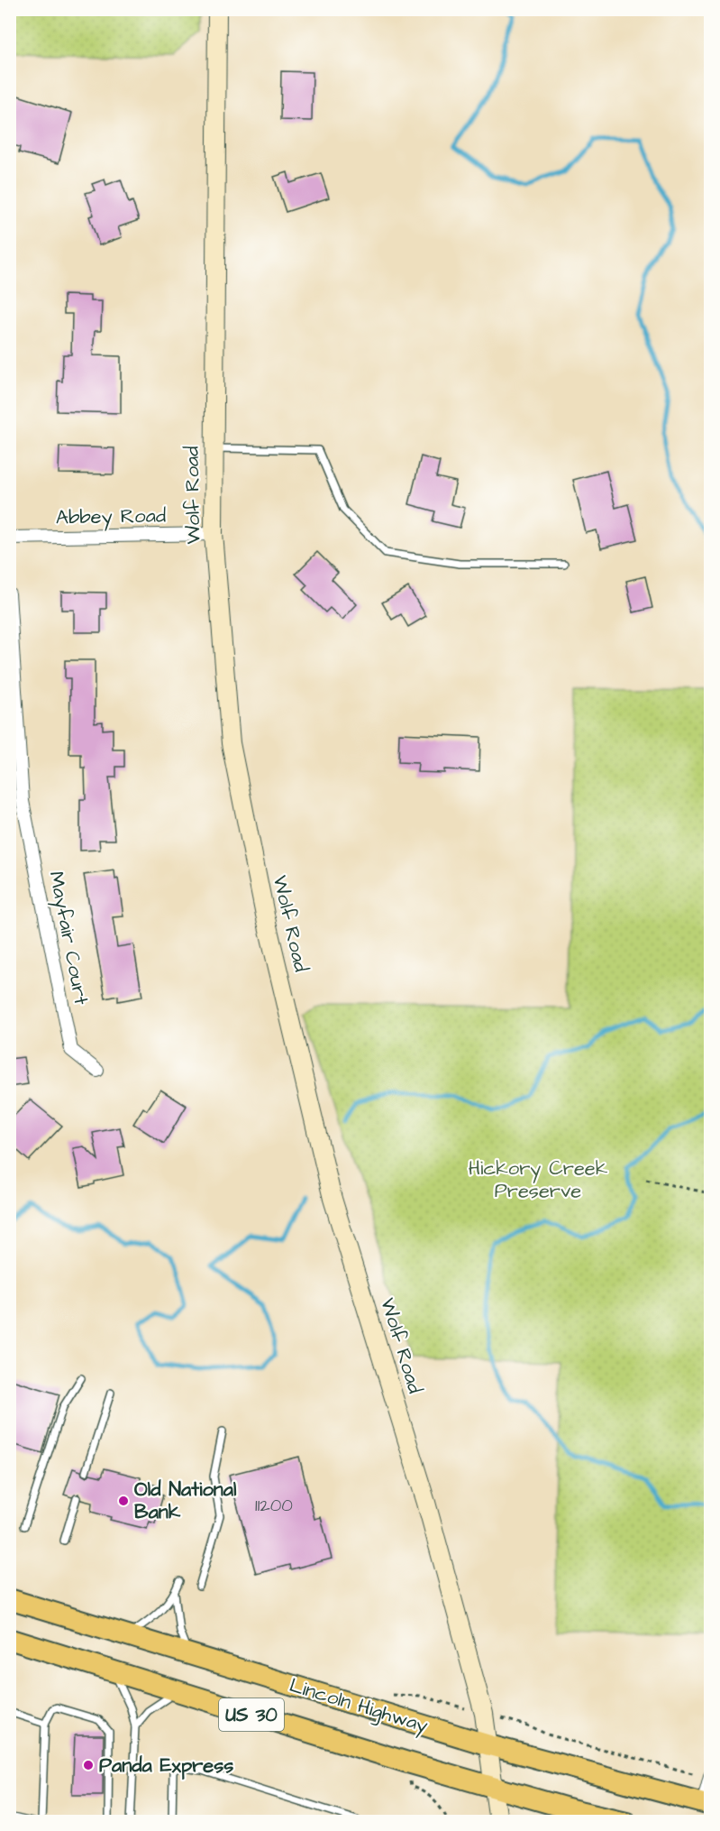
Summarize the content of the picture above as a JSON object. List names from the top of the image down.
{
  "streets": {
    "main road": ["Wolf Road", "Lincoln Highway", "US 30"],
    "street": ["Abbey Road", "Mayfair Court"]
  },
  "crossings": [
    ["Wolf Road", "Abbey Road"],
    ["Wolf Road", "Lincoln Highway"]
  ],
  "parks": ["Hickory Creek Preserve"],
  "places": ["Old National Bank", "Panda Express"],
  "house_numbers": ["11200"]
}
